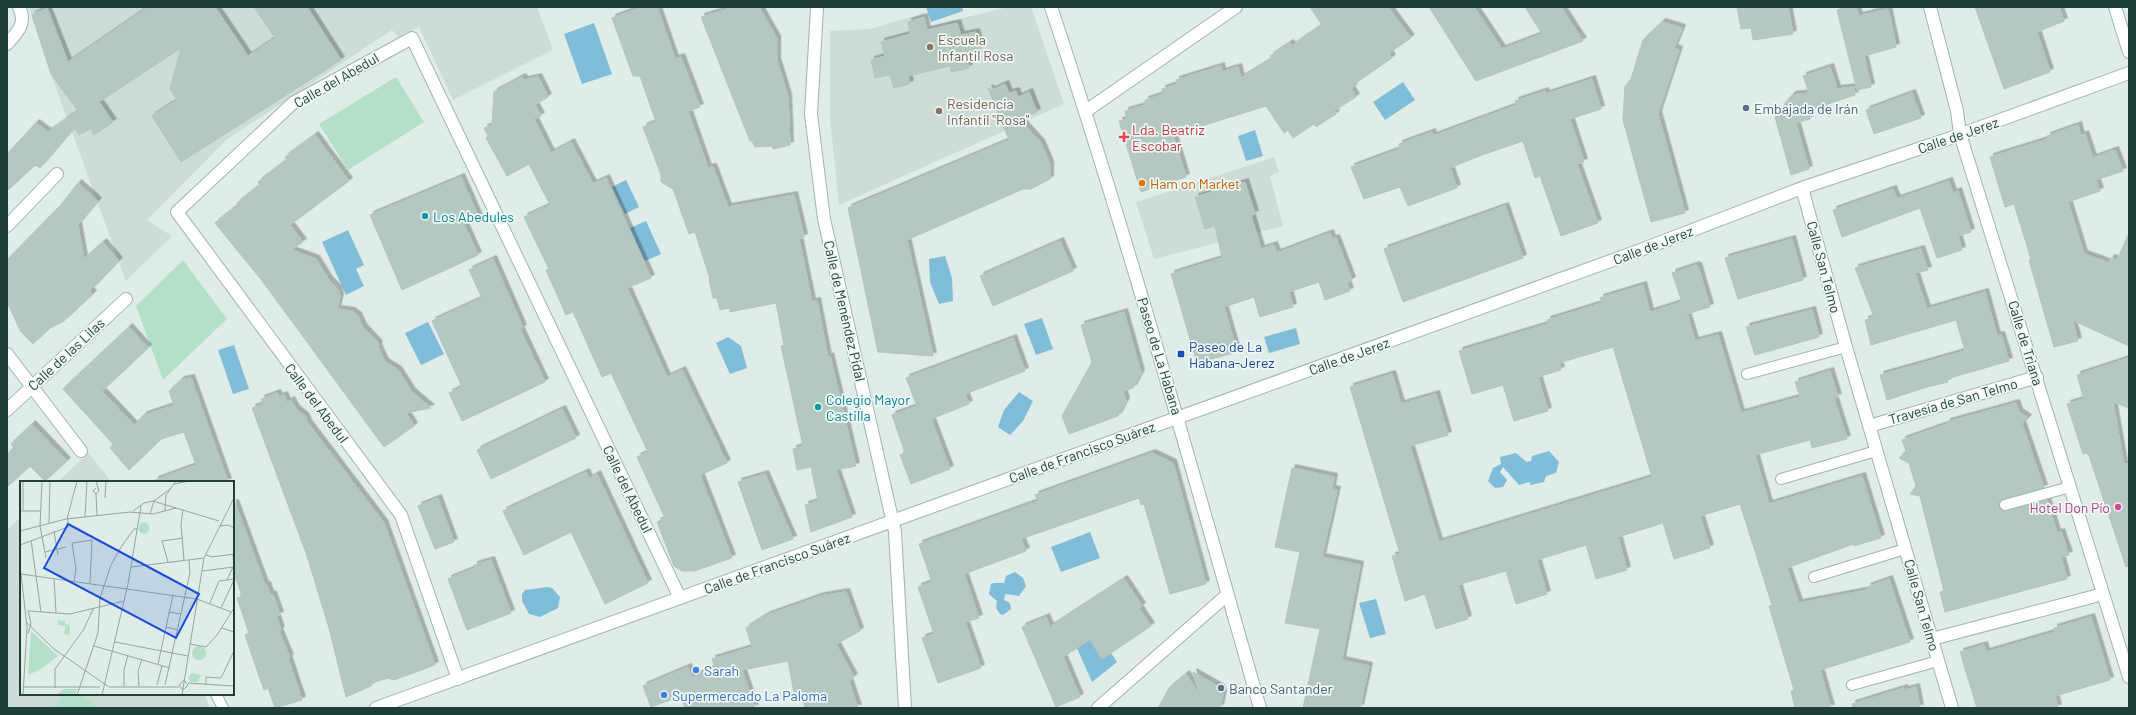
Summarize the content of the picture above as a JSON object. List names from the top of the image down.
{
  "streets": {
    "street": [
      "Calle del Abedul",
      "Calle de Jerez",
      "Calle San Telmo",
      "Calle de Menéndez Pidal",
      "Calle de Triana",
      "Calle de las Lilas",
      "Paseo de La Habana",
      "Travesía de San Telmo",
      "Calle de Francisco Suárez"
    ]
  },
  "crossings": [
    ["Calle del Abedul", "Calle de Francisco Suárez"],
    ["Calle de Jerez", "Calle San Telmo"],
    ["Calle de Jerez", "Calle de Triana"],
    ["Calle de Jerez", "Paseo de La Habana"],
    ["Calle de Jerez", "Calle de Francisco Suárez"],
    ["Calle San Telmo", "Travesía de San Telmo"],
    ["Calle de Menéndez Pidal", "Calle de Francisco Suárez"],
    ["Calle de Triana", "Travesía de San Telmo"],
    ["Paseo de La Habana", "Calle de Francisco Suárez"]
  ],
  "places": {
    "other": [
      "Escuela Infantil Rosa",
      "Embajada de Irán",
      "Residencia Infantil \"Rosa\"",
      "Ham on Market",
      "Los Abedules",
      "Colegio Mayor Castilla",
      "Hotel Don Pío",
      "Sarah",
      "Banco Santander",
      "Supermercado La Paloma"
    ],
    "health": ["Lda. Beatriz Escobar"],
    "transit": ["Paseo de La Habana-Jerez"]
  }
}
